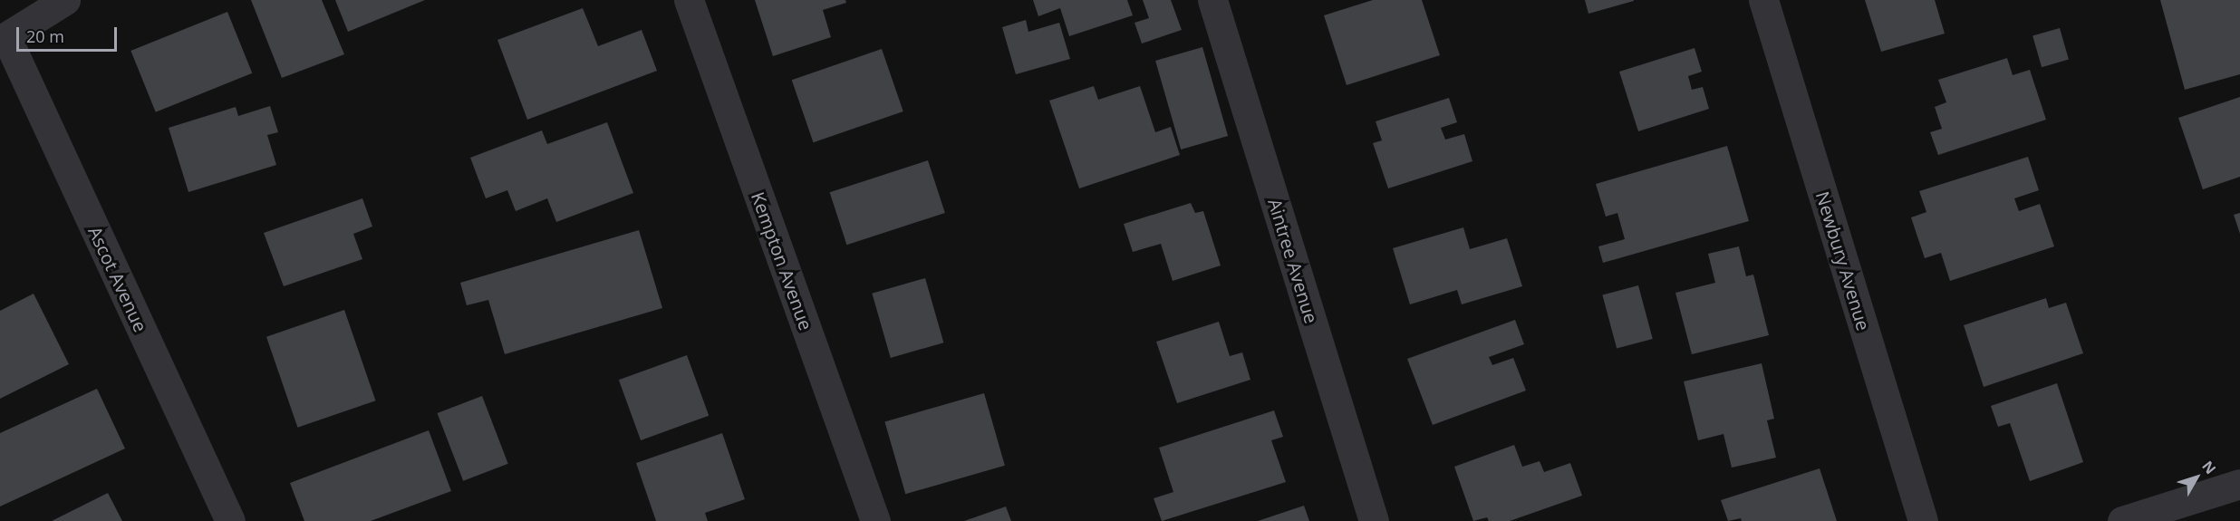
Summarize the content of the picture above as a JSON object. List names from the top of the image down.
{
  "streets": {
    "street": [
      "Kempton Avenue",
      "Aintree Avenue",
      "Newbury Avenue",
      "Ascot Avenue"
    ]
  },
  "scale_bar": "20 m",
  "north": "top right"
}
